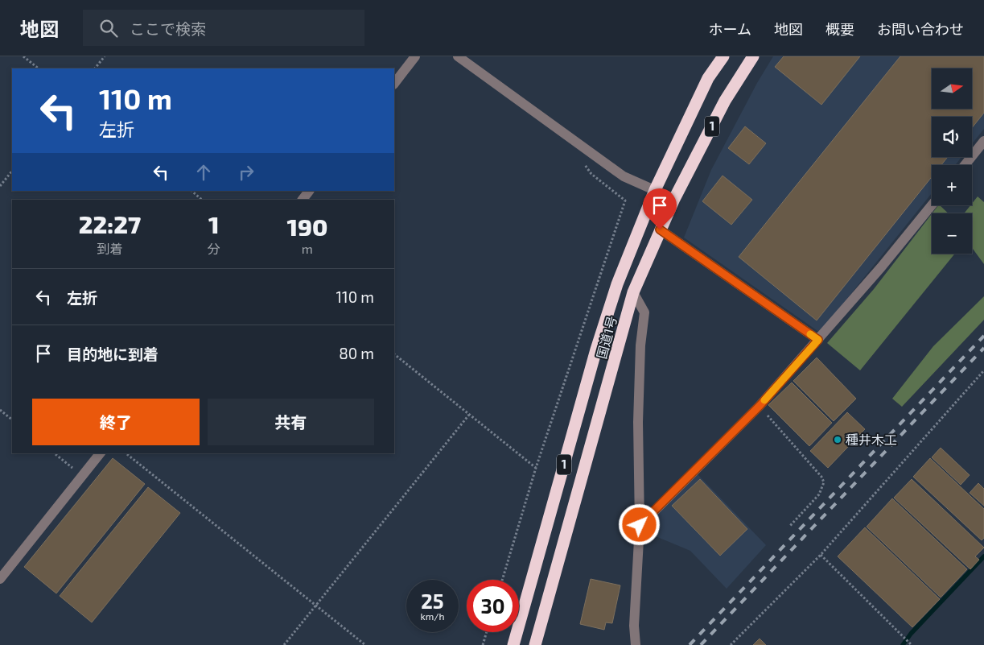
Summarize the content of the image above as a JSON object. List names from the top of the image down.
{
  "streets": {
    "highway": ["1", "国道1号"]
  },
  "places": ["種井木工"],
  "north": "right",
  "page": {
    "header": "地図",
    "search": "ここで検索",
    "nav": [
      "ホーム",
      "地図",
      "概要",
      "お問い合わせ"
    ],
    "map_buttons": ["+", "−"],
    "turn": ["110 m", "左折"],
    "eta": [
      "22:27",
      "到着",
      "1",
      "分",
      "190",
      "m"
    ],
    "list": [
      {
        "name": "左折",
        "value": "110 m"
      },
      {
        "name": "目的地に到着",
        "value": "80 m"
      }
    ],
    "buttons": ["終了", "共有"],
    "speed": "25 km/h",
    "limit": "30"
  }
}
